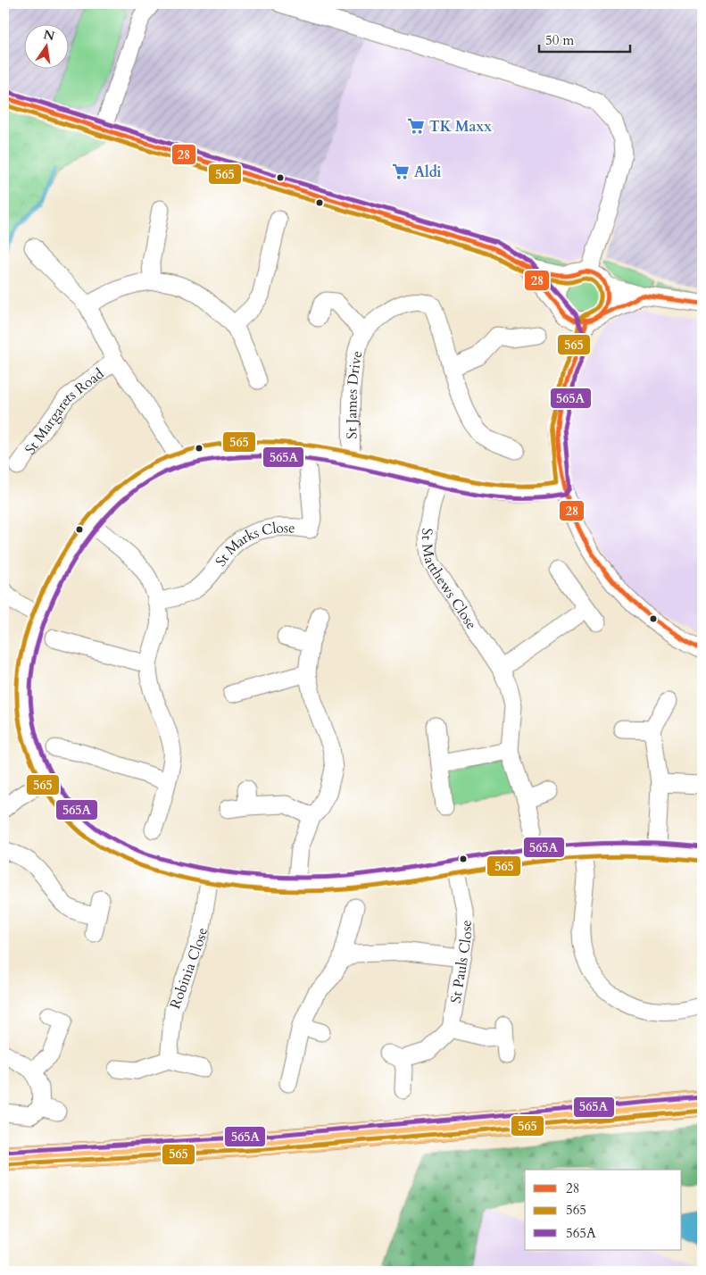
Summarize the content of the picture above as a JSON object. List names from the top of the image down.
{
  "streets": {
    "street": [
      "St James Drive",
      "St Margarets Road",
      "St Marks Close",
      "St Matthews Close",
      "St Pauls Close",
      "Robinia Close"
    ]
  },
  "places": {
    "supermarket": ["TK Maxx", "Aldi"]
  },
  "lines": ["transit line 565A", "transit line 28", "transit line 565"],
  "legend": ["28", "565", "565A"],
  "scale_bar": "50 m",
  "north": "top"
}
